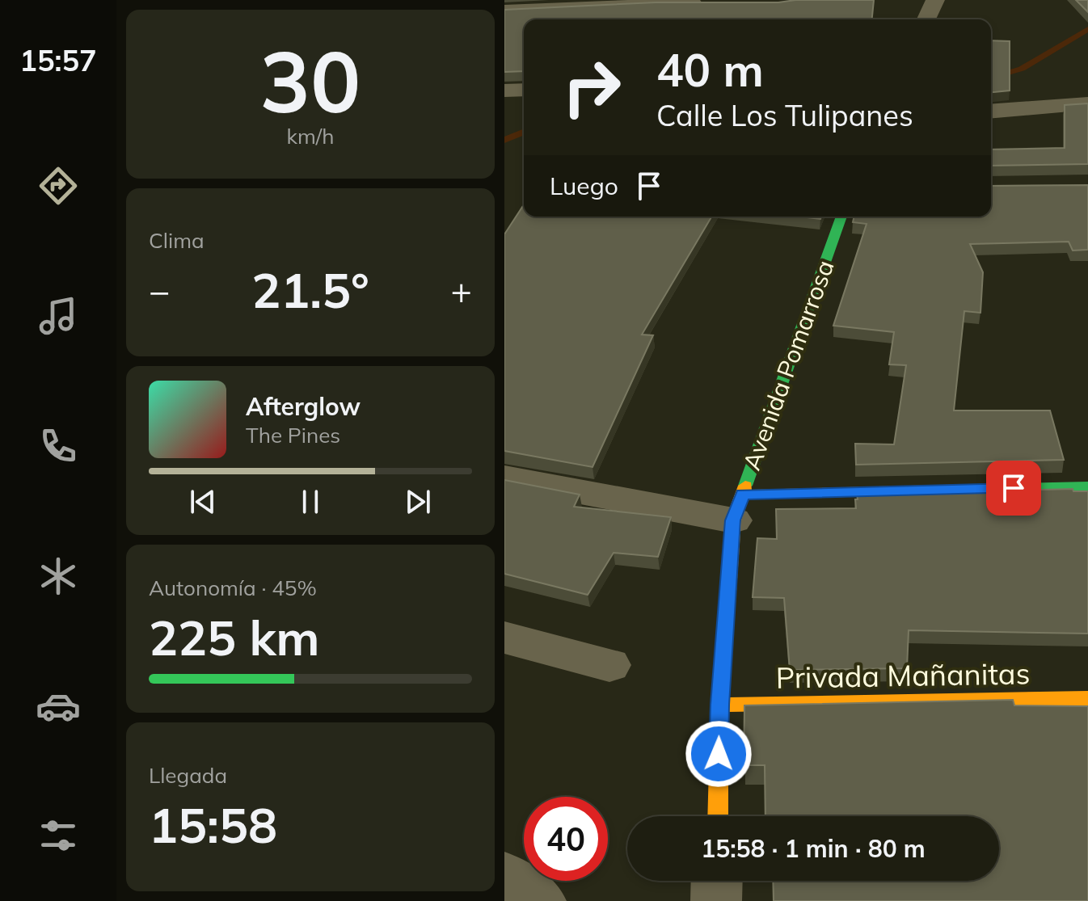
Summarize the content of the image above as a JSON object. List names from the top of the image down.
{
  "streets": {
    "street": ["Avenida Pomarrosa", "Privada Mañanitas"]
  },
  "crossings": [
    ["Avenida Pomarrosa", "Privada Mañanitas"]
  ],
  "page": {
    "tabs": "15:57",
    "tile": [
      ["30", "km/h"],
      "Clima",
      ["Autonomía · 45%", "225 km"],
      ["Llegada", "15:58"]
    ],
    "turn": ["40 m", "Calle Los Tulipanes"],
    "then": "Luego",
    "heat": ["−", "21.5°", "+"],
    "song": ["Afterglow", "The Pines"],
    "limit": "40",
    "trip": "15:58 · 1 min · 80 m"
  }
}
